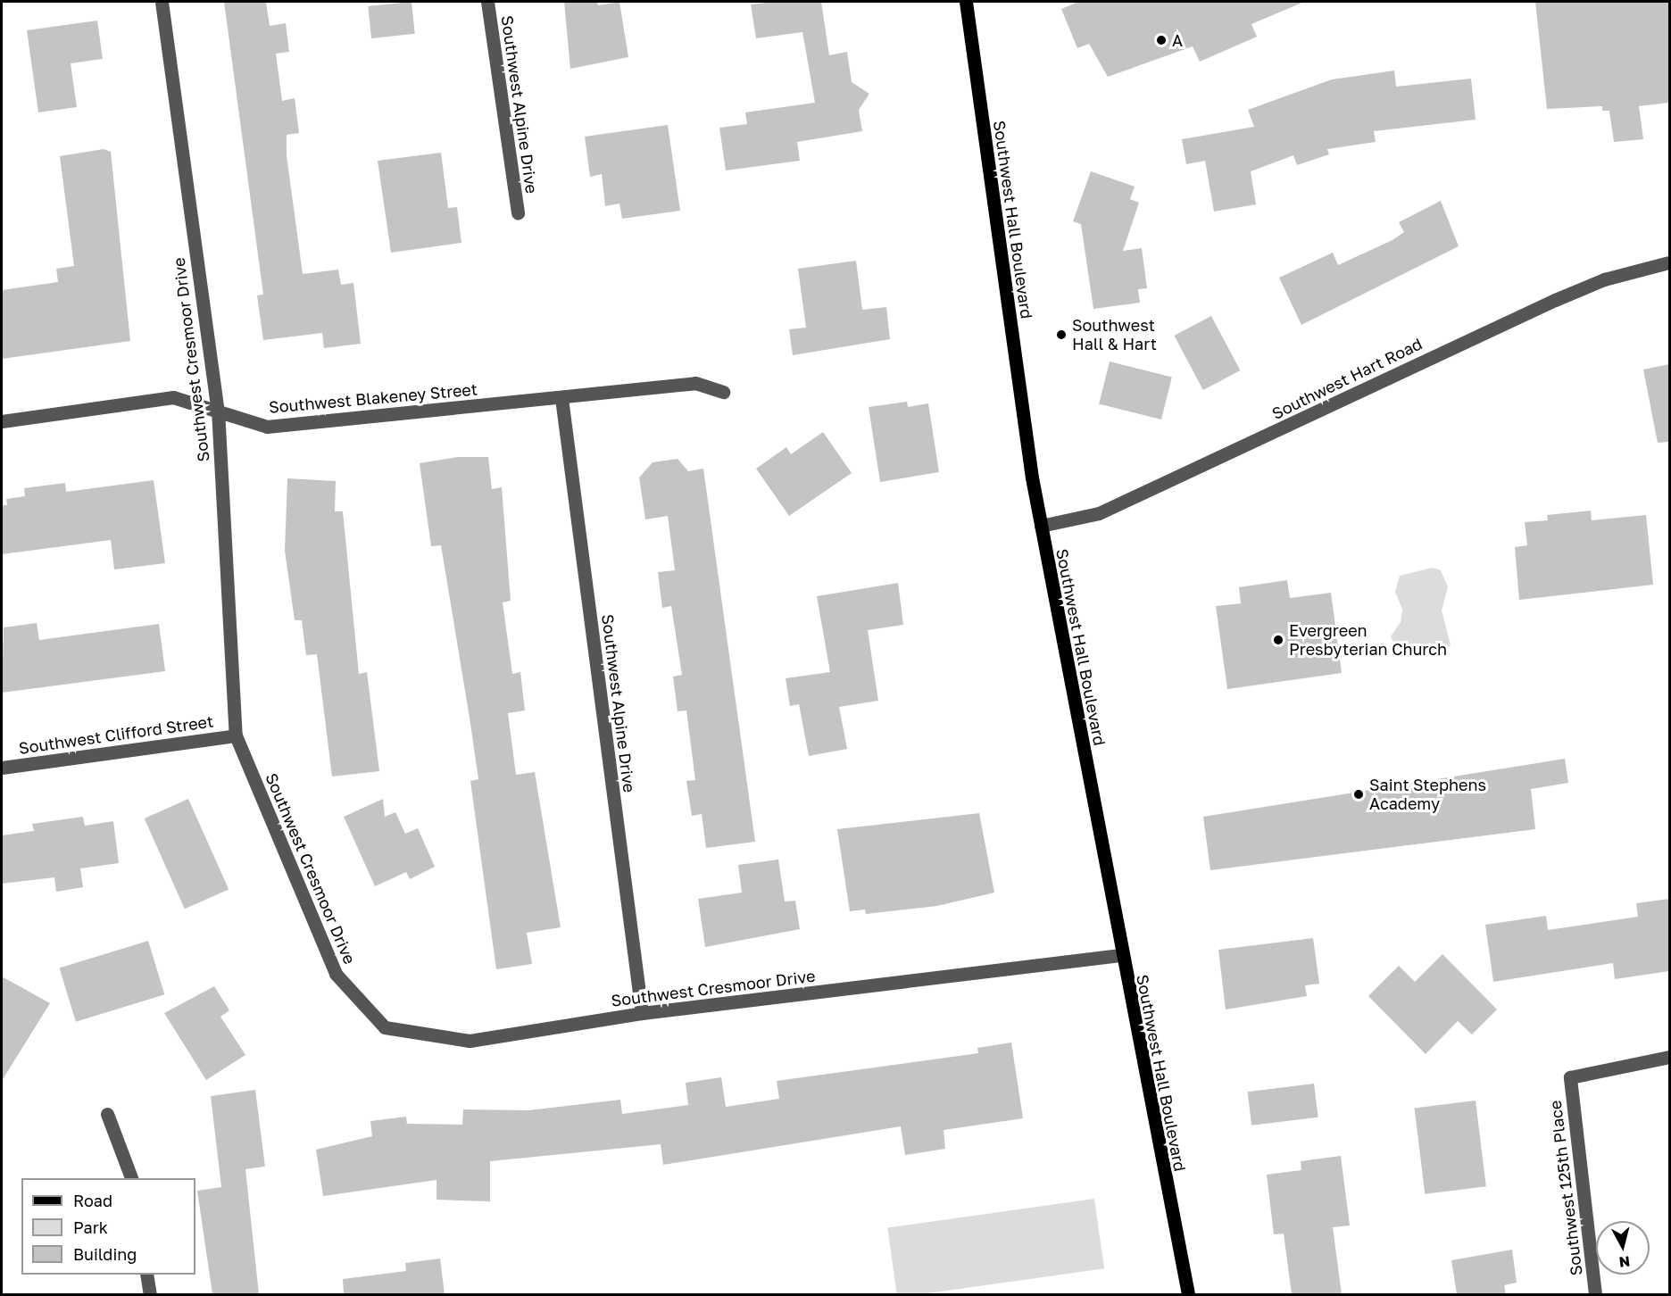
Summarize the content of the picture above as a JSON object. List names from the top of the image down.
{
  "streets": {
    "main road": ["Southwest Hall Boulevard"],
    "street": [
      "Southwest Alpine Drive",
      "Southwest Cresmoor Drive",
      "Southwest Hart Road",
      "Southwest Blakeney Street",
      "Southwest Clifford Street",
      "Southwest 125th Place"
    ]
  },
  "crossings": [
    ["Southwest Alpine Drive", "Southwest Cresmoor Drive"],
    ["Southwest Alpine Drive", "Southwest Blakeney Street"],
    ["Southwest Hall Boulevard", "Southwest Cresmoor Drive"],
    ["Southwest Hall Boulevard", "Southwest Hart Road"],
    ["Southwest Cresmoor Drive", "Southwest Blakeney Street"],
    ["Southwest Cresmoor Drive", "Southwest Clifford Street"]
  ],
  "places": [
    "A",
    "Southwest Hall & Hart",
    "Evergreen Presbyterian Church",
    "Saint Stephens Academy"
  ],
  "legend": ["Road", "Park", "Building"],
  "north": "bottom"
}
